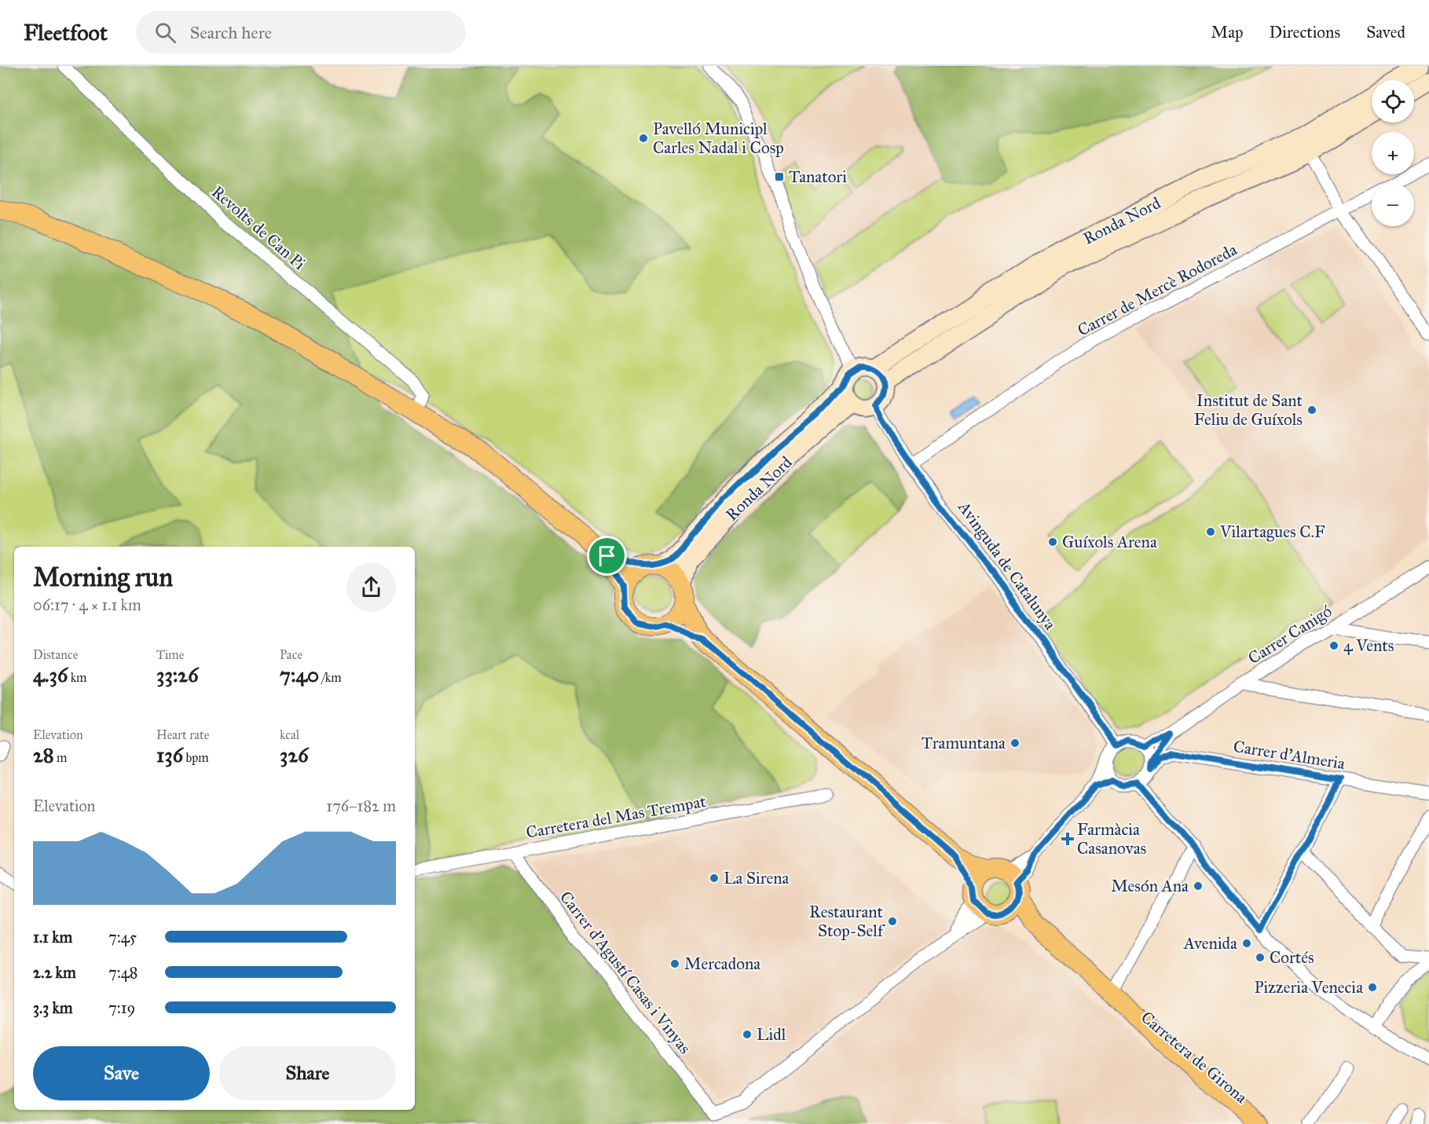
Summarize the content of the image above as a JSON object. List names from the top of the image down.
{
  "streets": {
    "main road": ["Carretera de Girona"],
    "street": [
      "Ronda Nord",
      "Revolts de Can Pi",
      "Carrer de Mercè Rodoreda",
      "Avinguda de Catalunya",
      "Carrer Canigó",
      "Carrer d'Almeria",
      "Carretera del Mas Trempat",
      "Carrer d'Agustí Casas i Vinyas"
    ]
  },
  "crossings": [
    ["Ronda Nord", "Avinguda de Catalunya"],
    ["Carrer de Mercè Rodoreda", "Avinguda de Catalunya"],
    ["Avinguda de Catalunya", "Carrer Canigó"],
    ["Avinguda de Catalunya", "Carrer d'Almeria"],
    ["Carrer Canigó", "Carrer d'Almeria"],
    ["Carretera del Mas Trempat", "Carrer d'Agustí Casas i Vinyas"],
    ["Carrer d'Agustí Casas i Vinyas", "Carretera de Girona"]
  ],
  "places": {
    "other": [
      "Pavelló Municipl Carles Nadal i Cosp",
      "Institut de Sant Feliu de Guíxols",
      "Vilartagues C.F",
      "Guíxols Arena",
      "4 Vents",
      "Tramuntana",
      "La Sirena",
      "Mesón Ana",
      "Restaurant Stop-Self",
      "Avenida",
      "Cortés",
      "Mercadona",
      "Pizzeria Venecia",
      "Lidl"
    ],
    "transit": ["Tanatori"],
    "health": ["Farmàcia Casanovas"]
  },
  "page": {
    "header": "Fleetfoot",
    "search": "Search here",
    "nav": ["Map", "Directions", "Saved"],
    "map_buttons": ["+", "−"],
    "heading": ["Morning run", "06:17 · 4 × 1.1 km"],
    "stats": [
      ["Distance", "4.36 km"],
      ["Time", "33:26"],
      ["Pace", "7:40 /km"],
      ["Elevation", "28 m"],
      ["Heart rate", "136 bpm"],
      ["kcal", "326"]
    ],
    "chart": ["Elevation", "176–182 m"],
    "list": [
      {
        "name": "1.1 km",
        "note": "7:45"
      },
      {
        "name": "2.2 km",
        "note": "7:48"
      },
      {
        "name": "3.3 km",
        "note": "7:19"
      }
    ],
    "buttons": ["Save", "Share"]
  }
}
